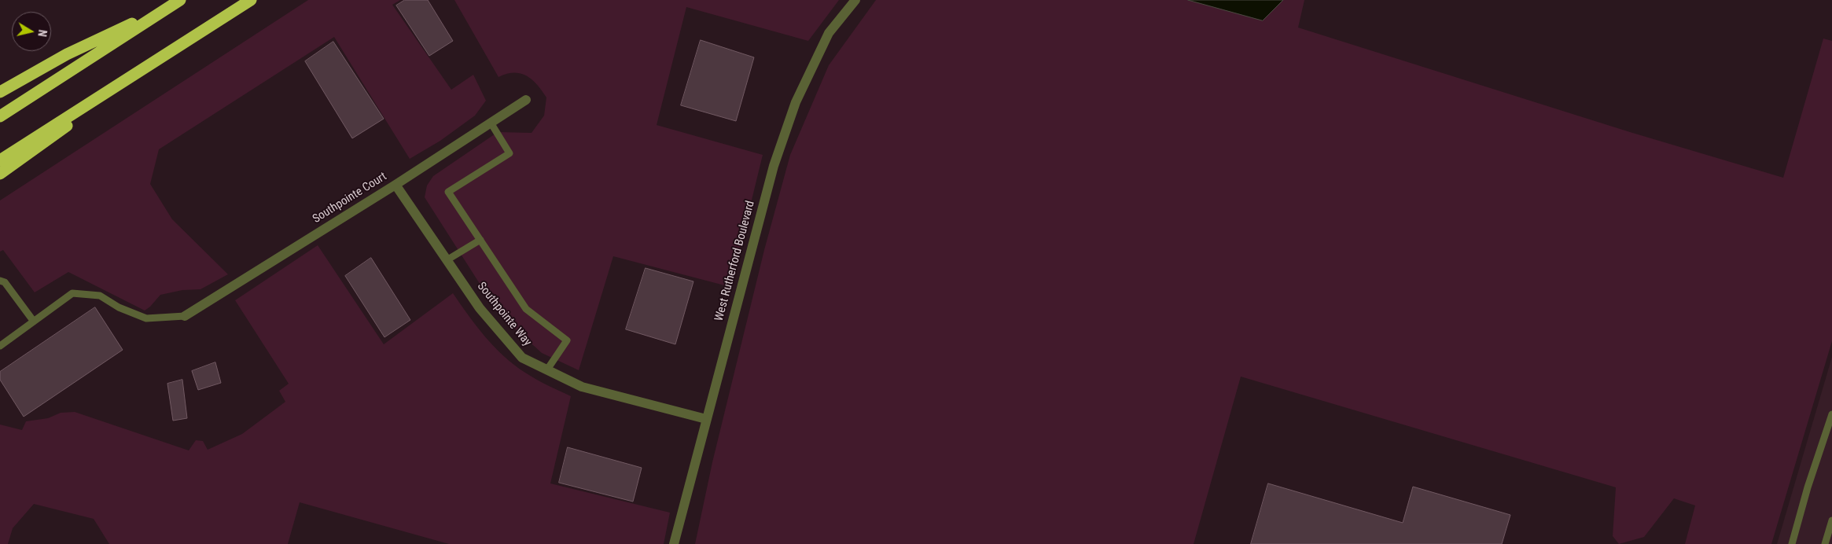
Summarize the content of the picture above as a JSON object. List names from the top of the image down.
{
  "streets": {
    "street": ["Southpointe Court", "West Rutherford Boulevard", "Southpointe Way"]
  },
  "crossings": [
    ["Southpointe Court", "Southpointe Way"],
    ["West Rutherford Boulevard", "Southpointe Way"]
  ],
  "north": "right"
}
